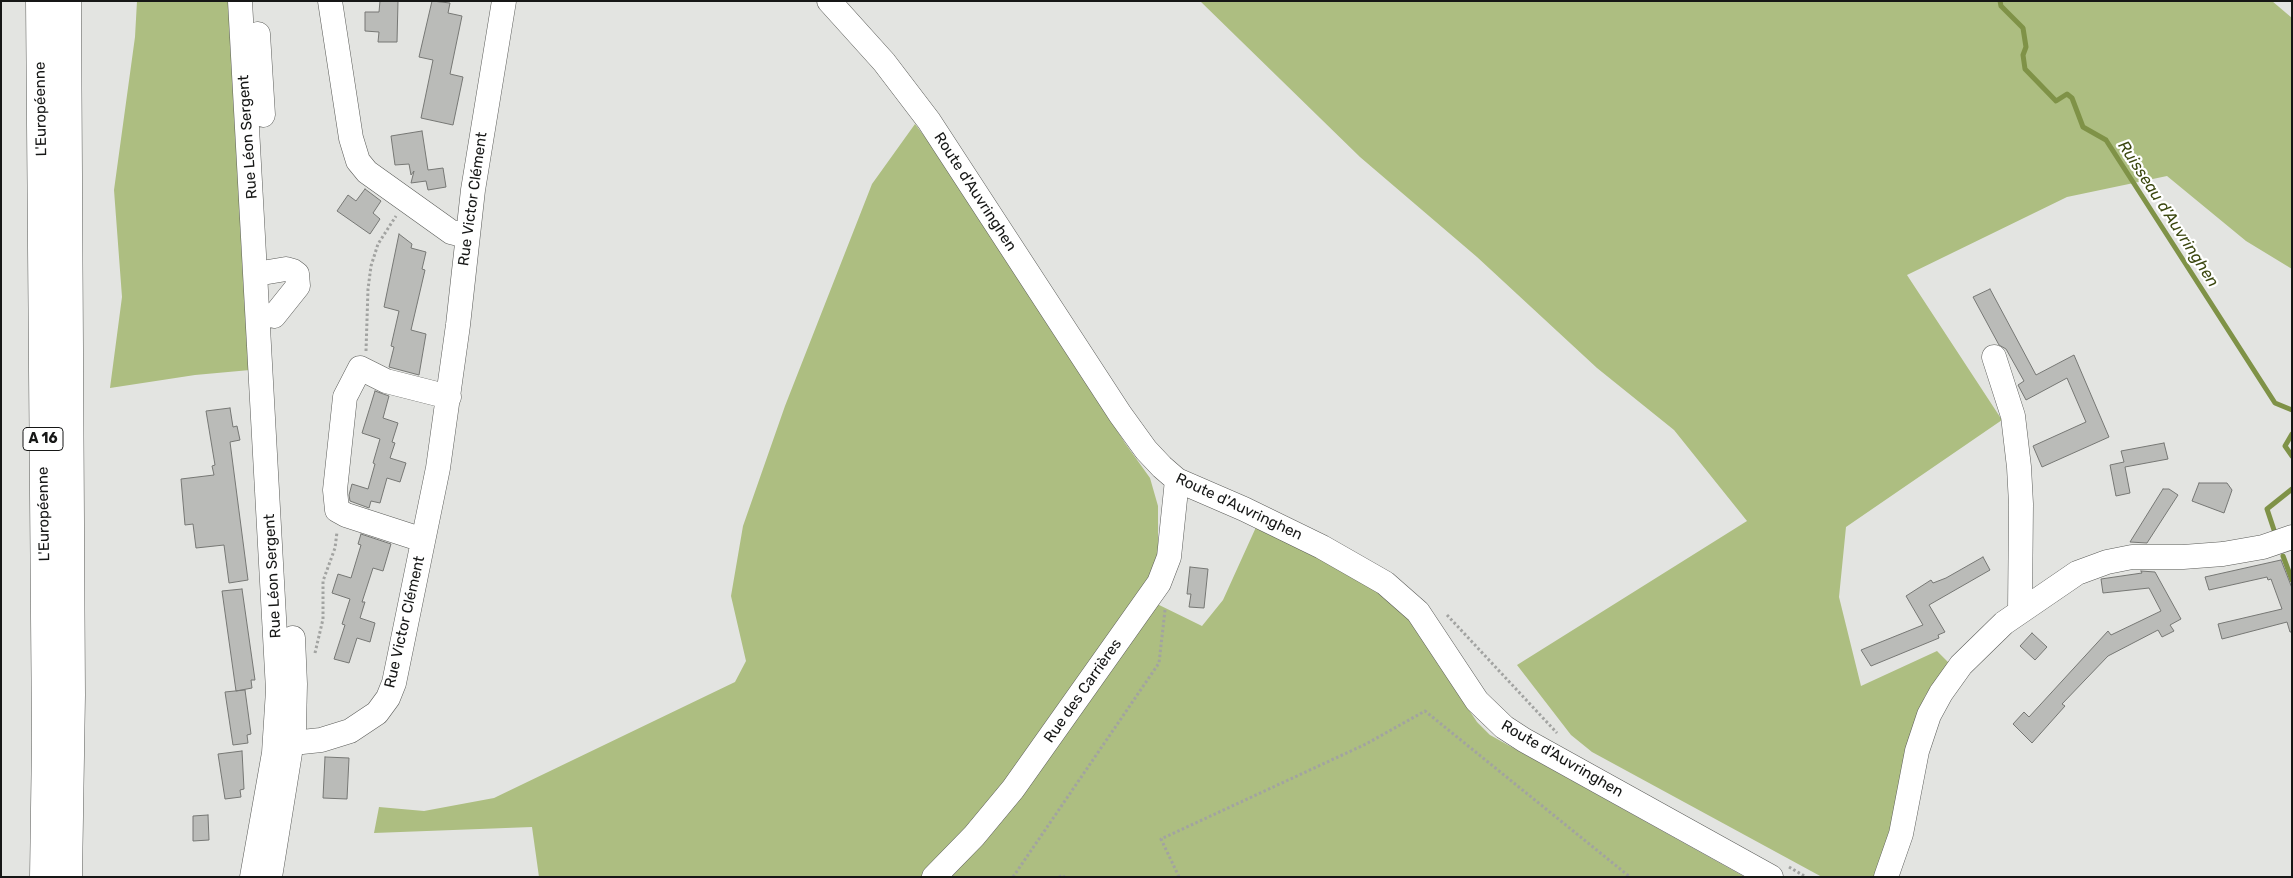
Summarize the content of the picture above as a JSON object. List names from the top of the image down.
{
  "streets": {
    "highway": ["L'Européenne", "A 16"],
    "street": [
      "Rue Léon Sergent",
      "Route d'Auvringhen",
      "Rue Victor Clément",
      "Rue des Carrières"
    ]
  },
  "crossings": [
    ["Rue Léon Sergent", "Rue Victor Clément"],
    ["Route d'Auvringhen", "Rue des Carrières"]
  ],
  "water": ["Ruisseau d'Auvringhen"]
}
